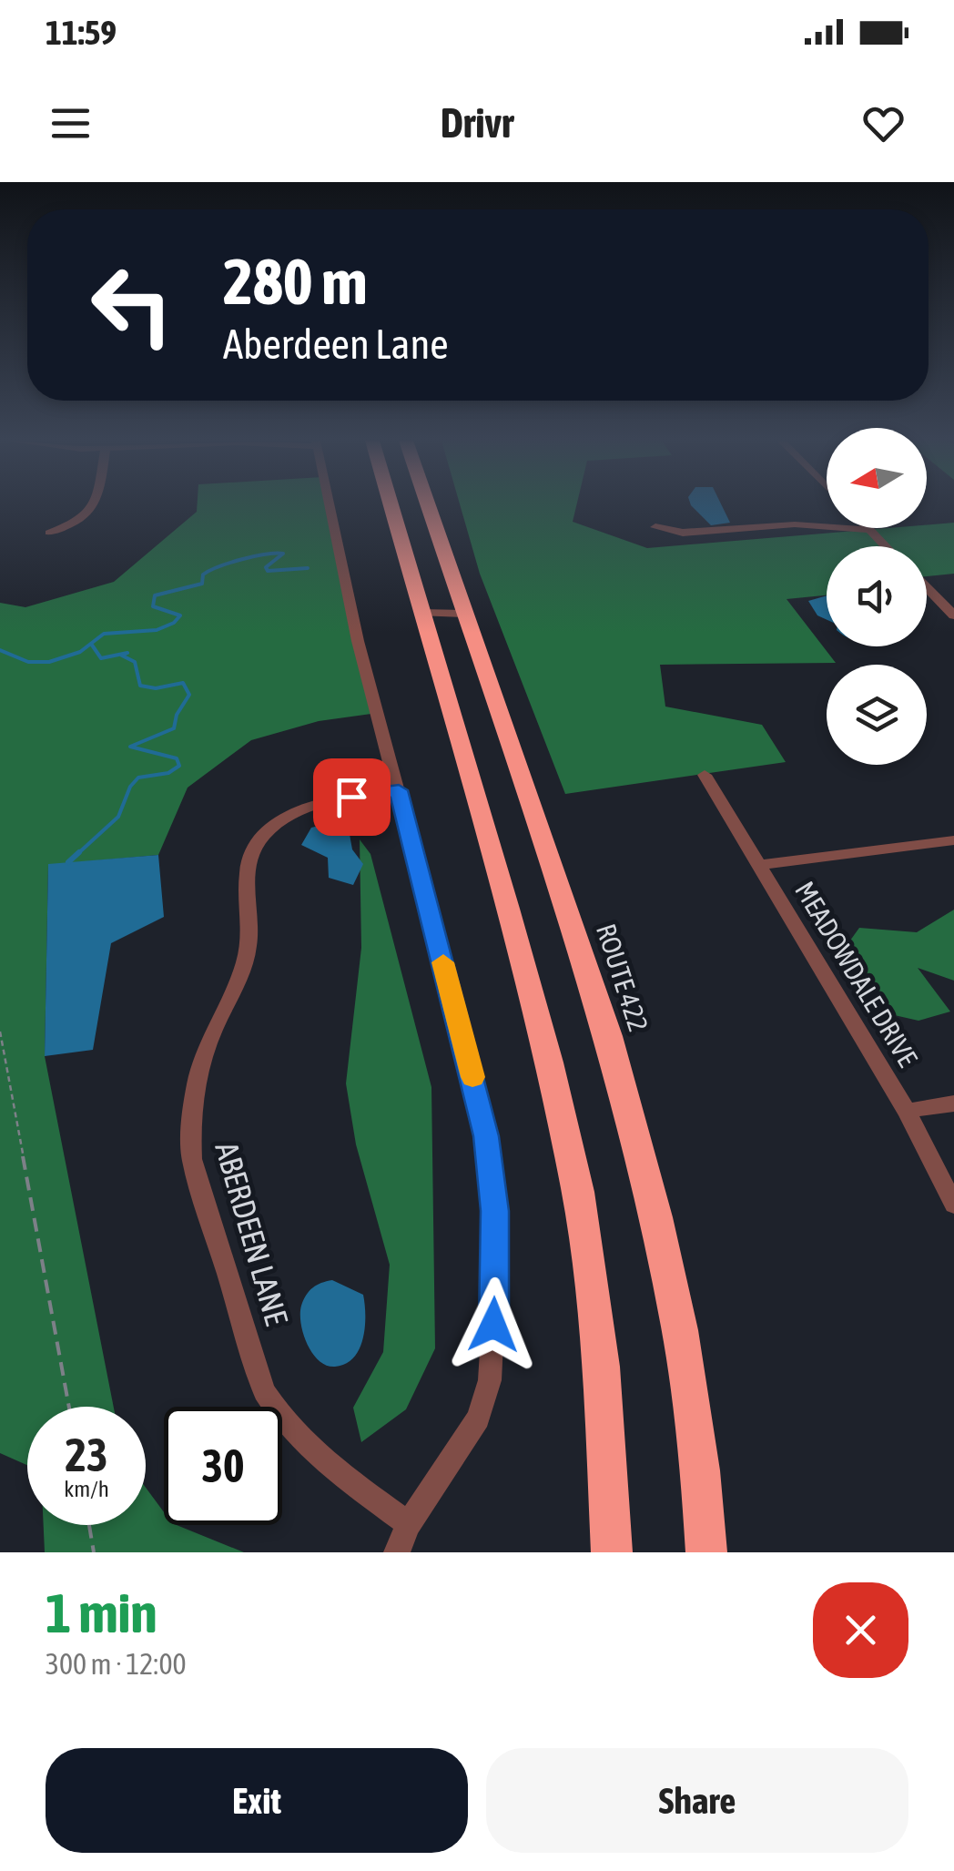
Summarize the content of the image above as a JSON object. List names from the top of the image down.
{
  "streets": {
    "highway": ["ROUTE 422"],
    "street": ["MEADOWDALE DRIVE", "ABERDEEN LANE"]
  },
  "north": "left",
  "page": {
    "status": "11:59",
    "header": "Drivr",
    "turn": ["280 m", "Aberdeen Lane"],
    "speed": "23 km/h",
    "limit": "30",
    "heading": ["1 min", "300 m · 12:00"],
    "buttons": ["Exit", "Share"]
  }
}
